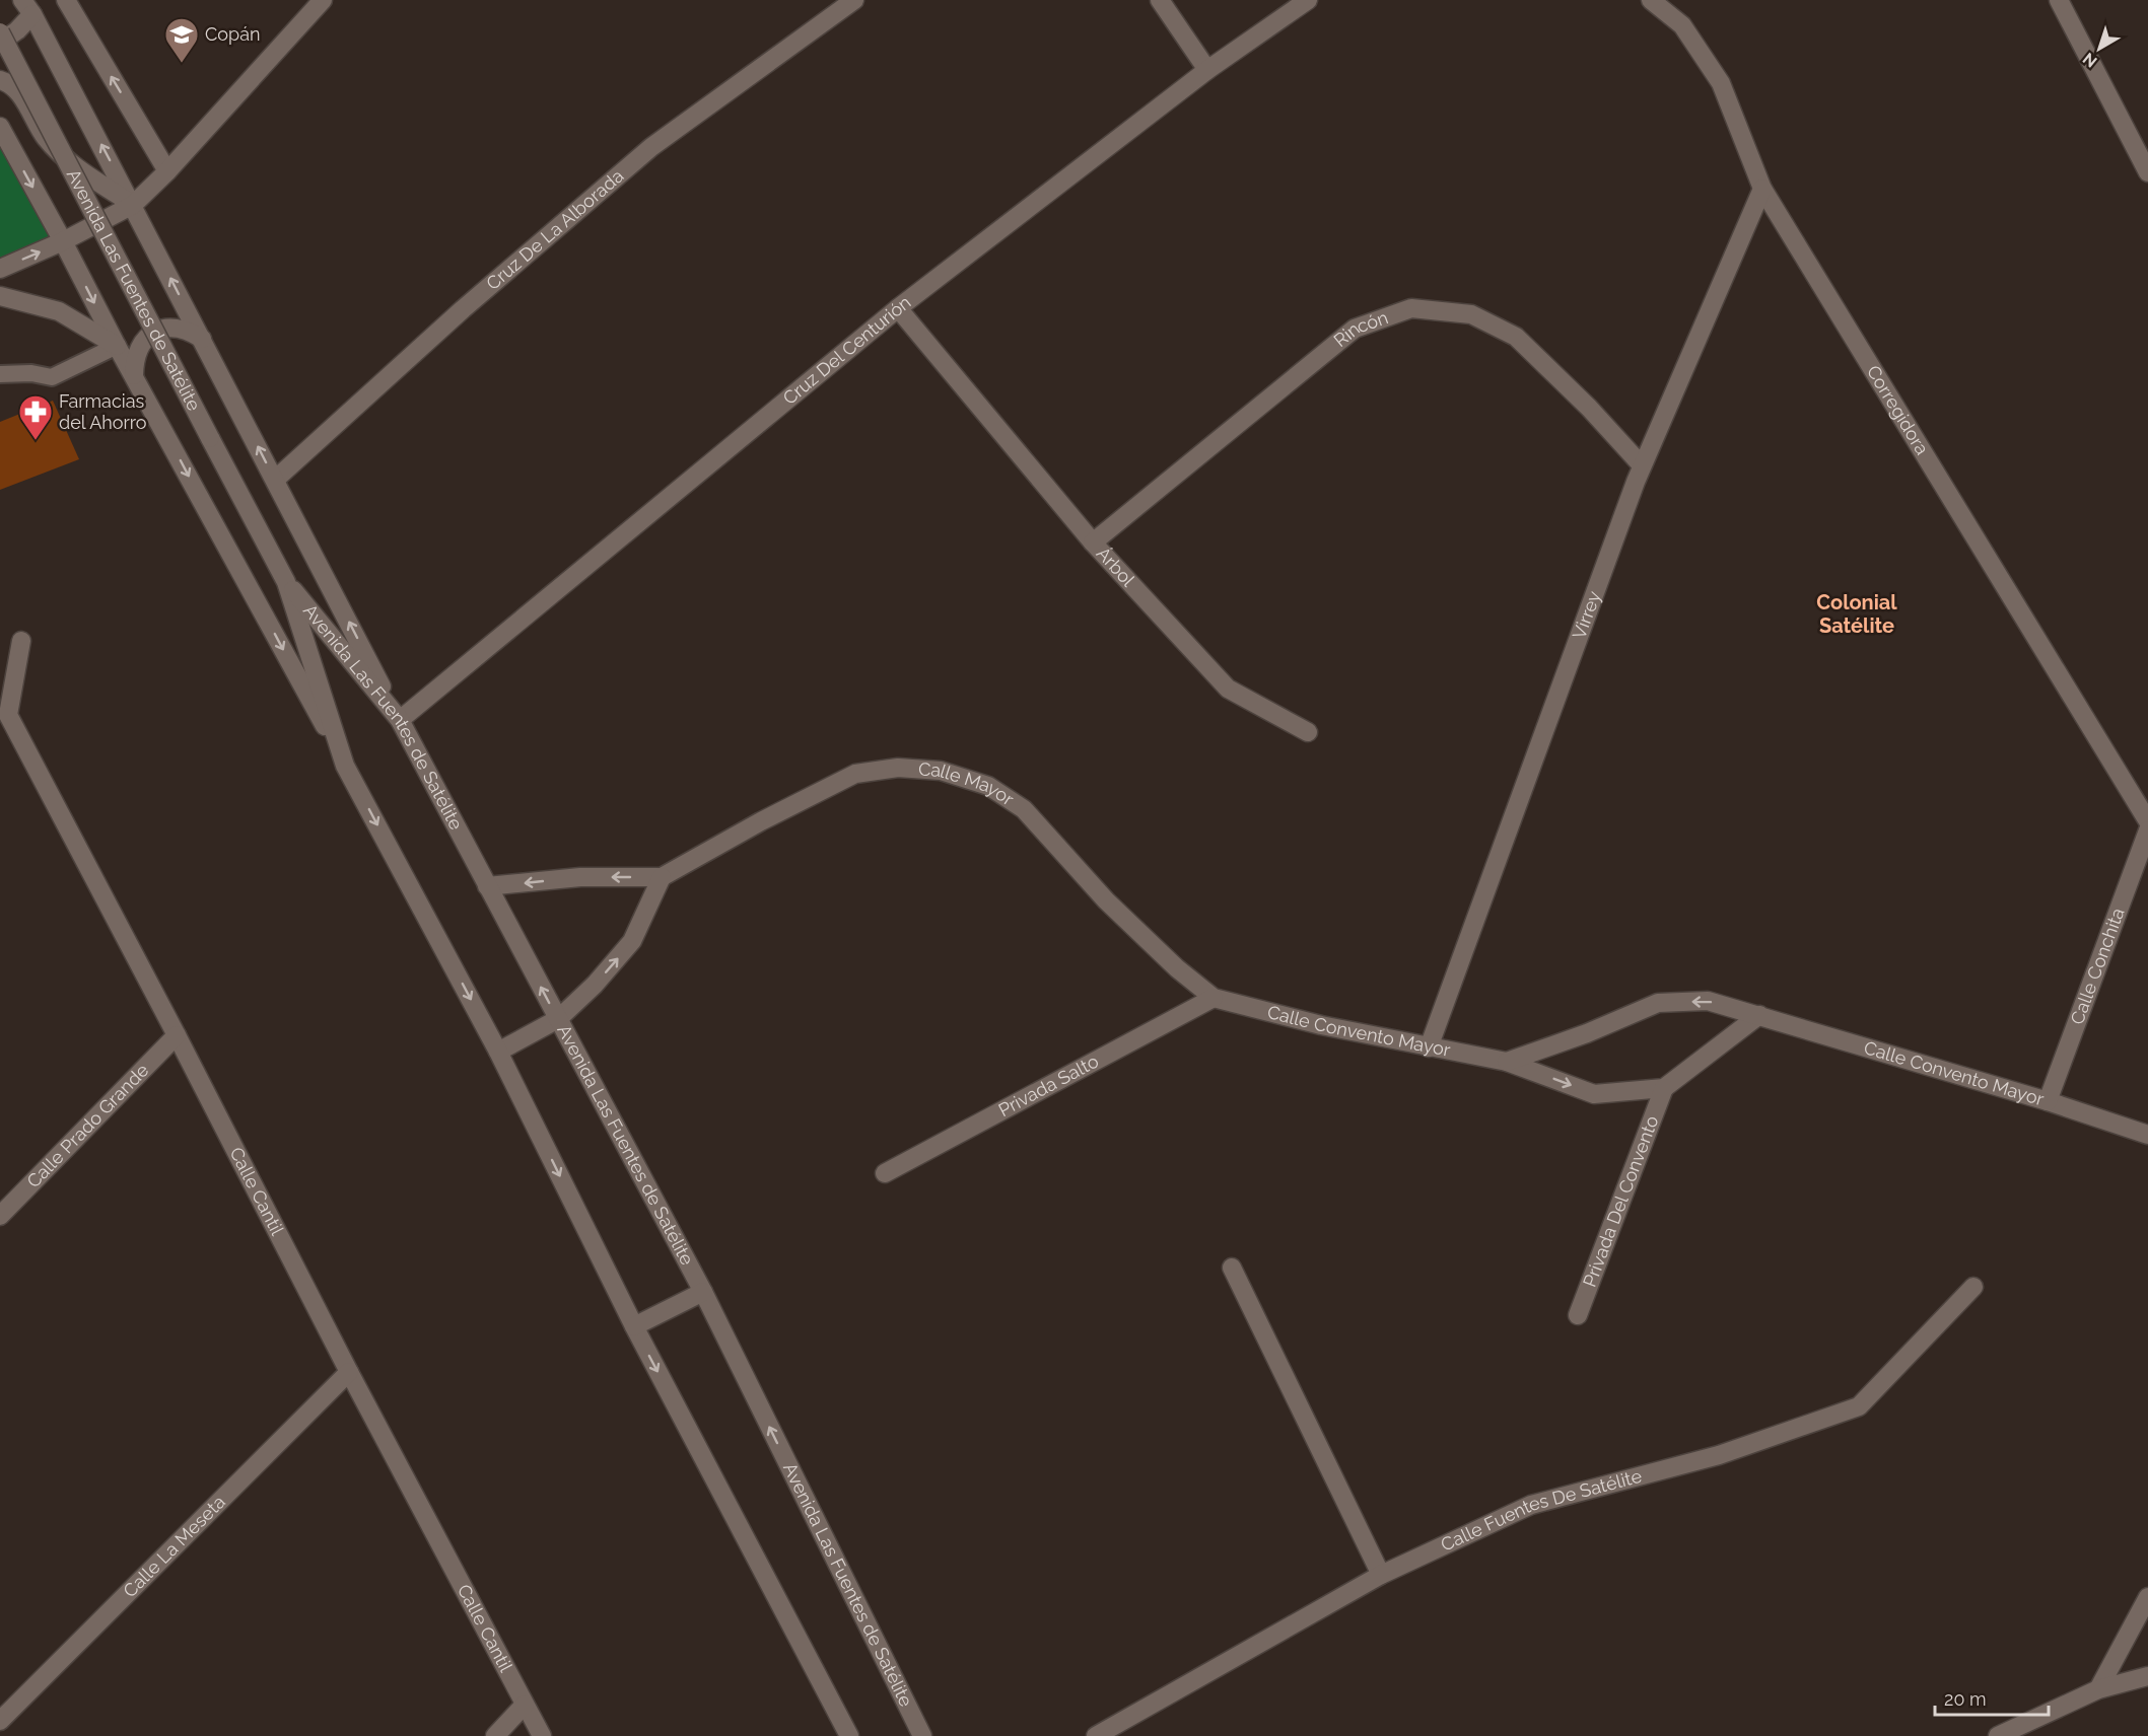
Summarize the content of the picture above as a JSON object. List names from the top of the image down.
{
  "streets": {
    "street": [
      "Cruz De La Alborada",
      "Avenida Las Fuentes de Satélite",
      "Rincón",
      "Cruz Del Centurión",
      "Corregidora",
      "Árbol",
      "Virrey",
      "Calle Mayor",
      "Calle Conchita",
      "Calle Convento Mayor",
      "Privada Salto",
      "Calle Prado Grande",
      "Calle Cantil",
      "Privada Del Convento",
      "Calle Fuentes De Satélite",
      "Calle La Meseta"
    ]
  },
  "crossings": [
    ["Avenida Las Fuentes de Satélite", "Cruz Del Centurión"],
    ["Avenida Las Fuentes de Satélite", "Calle Mayor"],
    ["Rincón", "Árbol"],
    ["Rincón", "Virrey"],
    ["Cruz Del Centurión", "Árbol"],
    ["Corregidora", "Virrey"],
    ["Virrey", "Calle Convento Mayor"],
    ["Calle Mayor", "Calle Convento Mayor"],
    ["Calle Mayor", "Privada Salto"],
    ["Calle Conchita", "Calle Convento Mayor"],
    ["Calle Convento Mayor", "Privada Salto"],
    ["Calle Convento Mayor", "Privada Del Convento"],
    ["Calle Prado Grande", "Calle Cantil"],
    ["Calle Cantil", "Calle La Meseta"]
  ],
  "districts": ["Colonial Satélite"],
  "places": {
    "school or university": ["Copán"],
    "pharmacy": ["Farmacias del Ahorro"]
  },
  "scale_bar": "20 m",
  "north": "bottom left"
}
